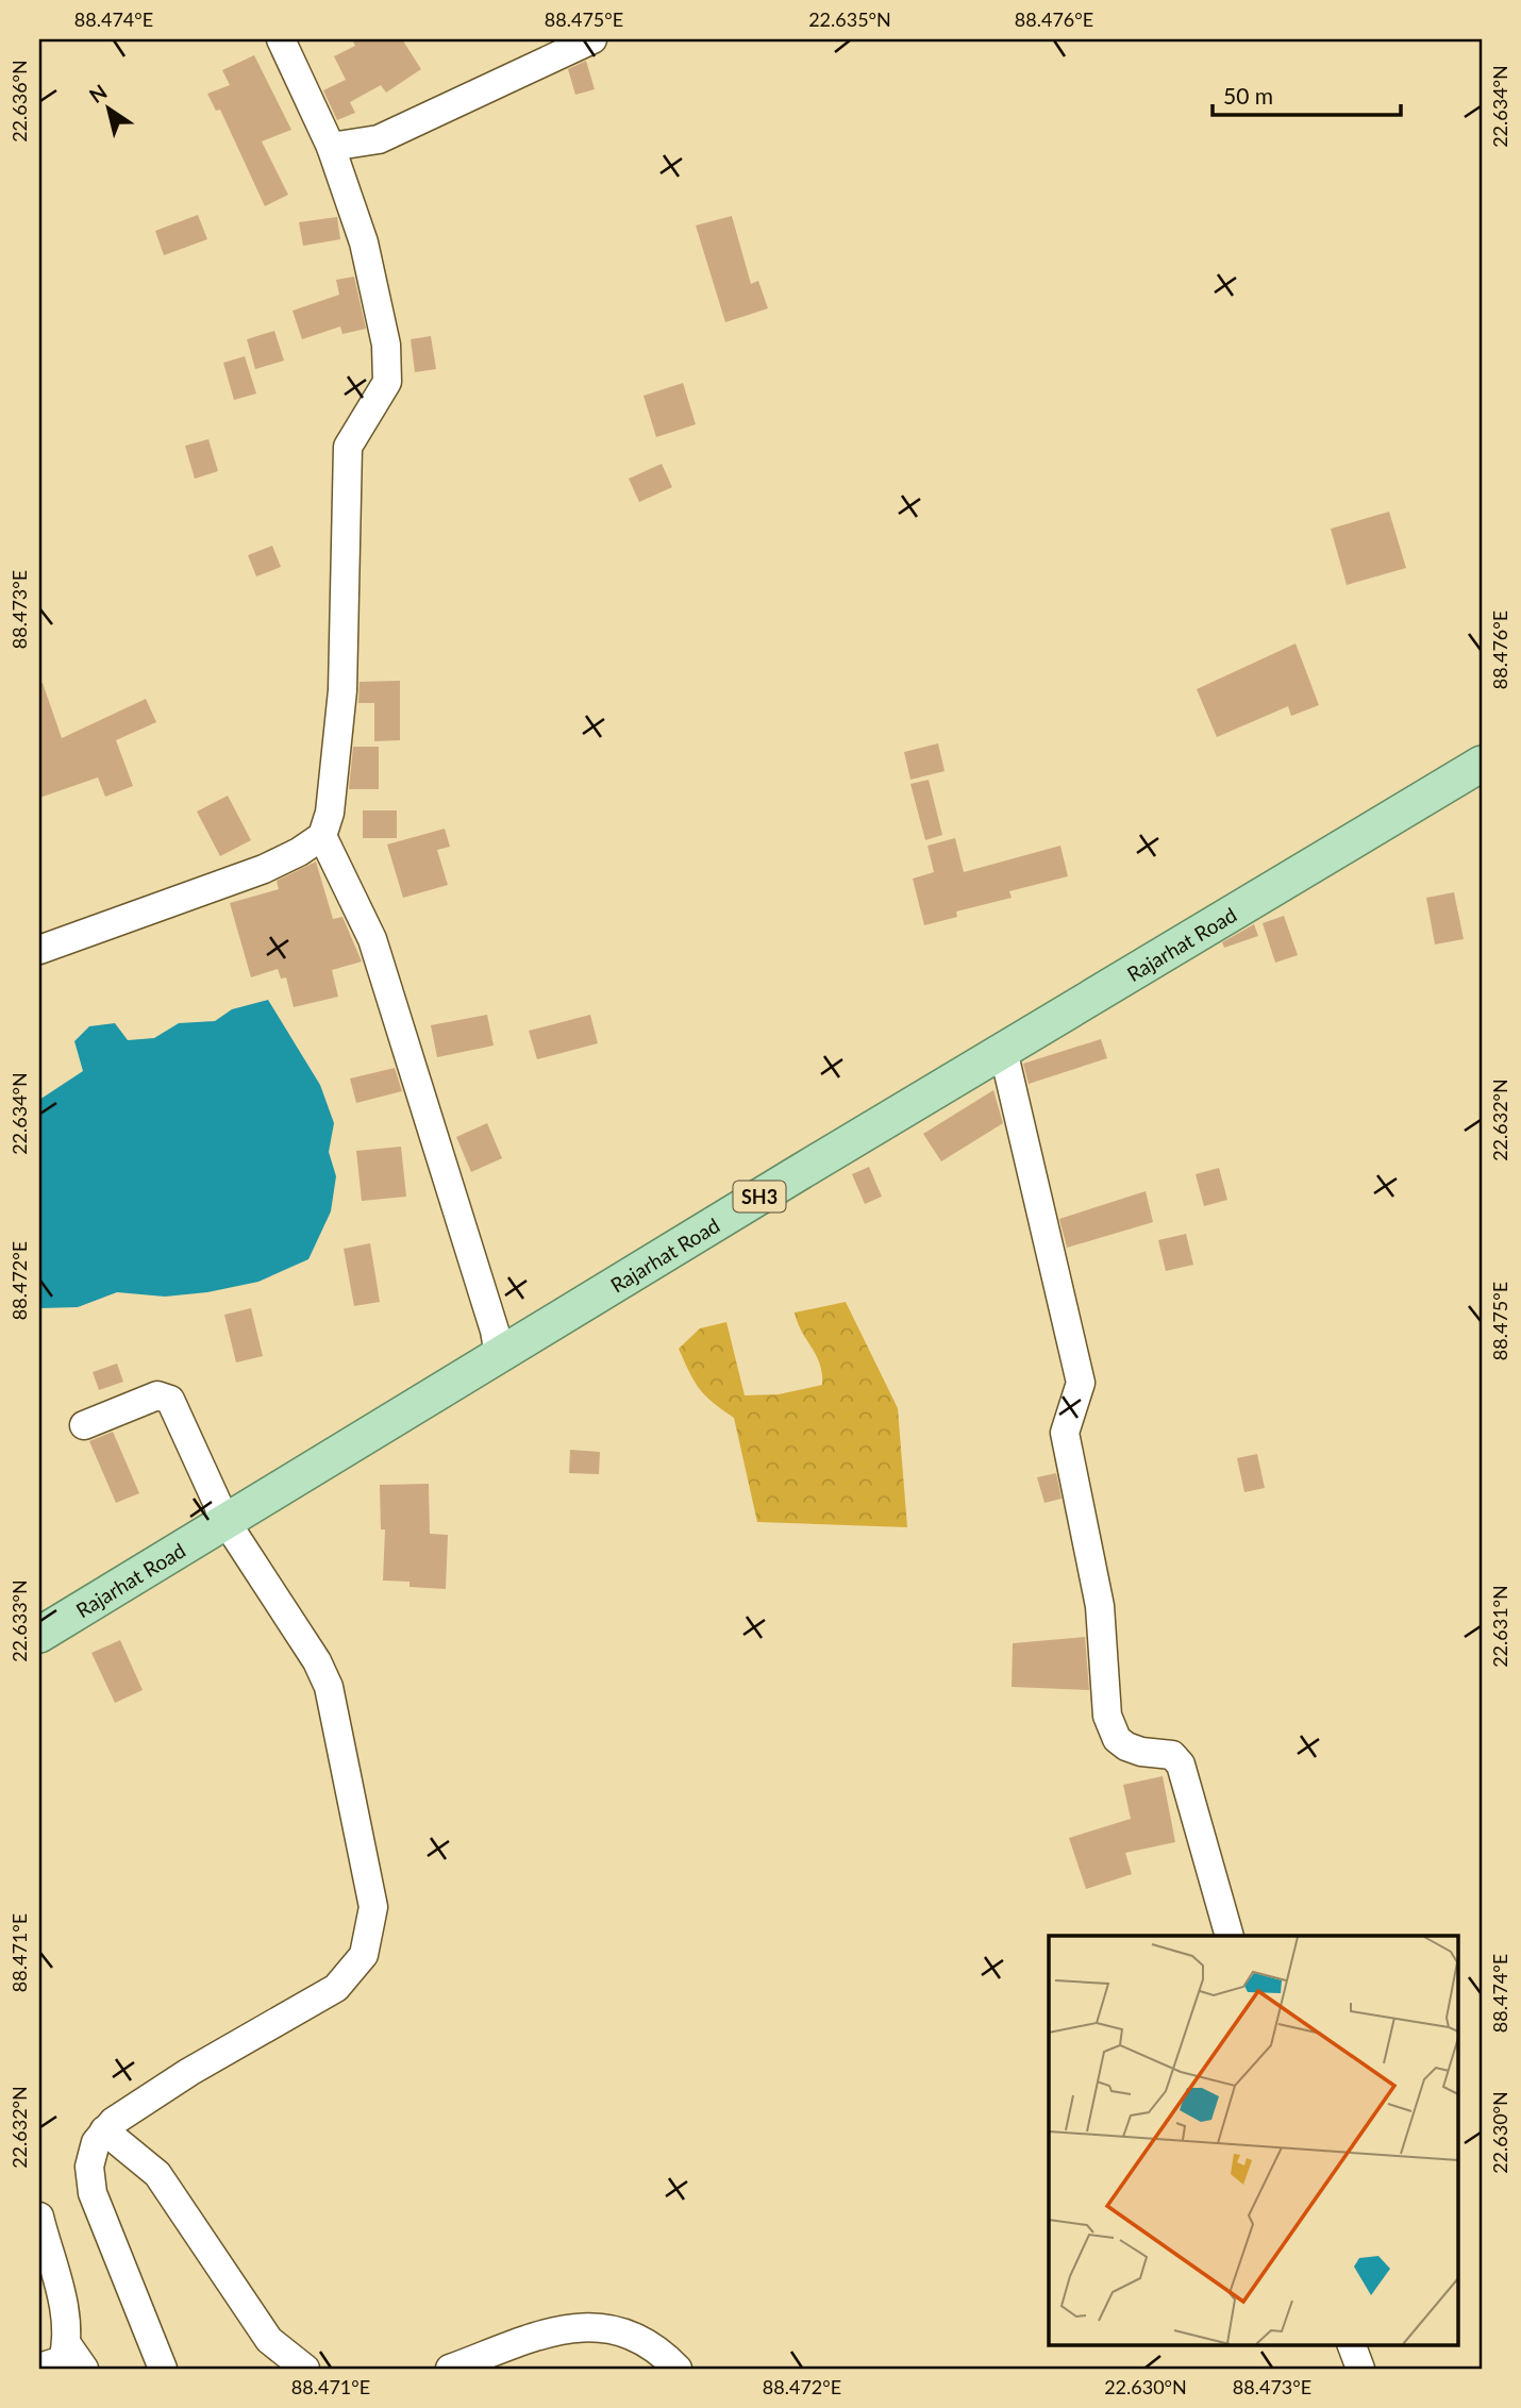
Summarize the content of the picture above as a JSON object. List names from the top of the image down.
{
  "streets": {
    "main road": ["Rajarhat Road", "SH3"]
  },
  "scale_bar": "50 m",
  "north": "top left",
  "coordinates": [
    "88.474°E",
    "88.475°E",
    "22.635°N",
    "88.476°E",
    "22.636°N",
    "22.634°N",
    "88.473°E",
    "22.632°N",
    "88.472°E",
    "22.633°N",
    "22.631°N",
    "88.471°E",
    "22.630°N"
  ]
}
